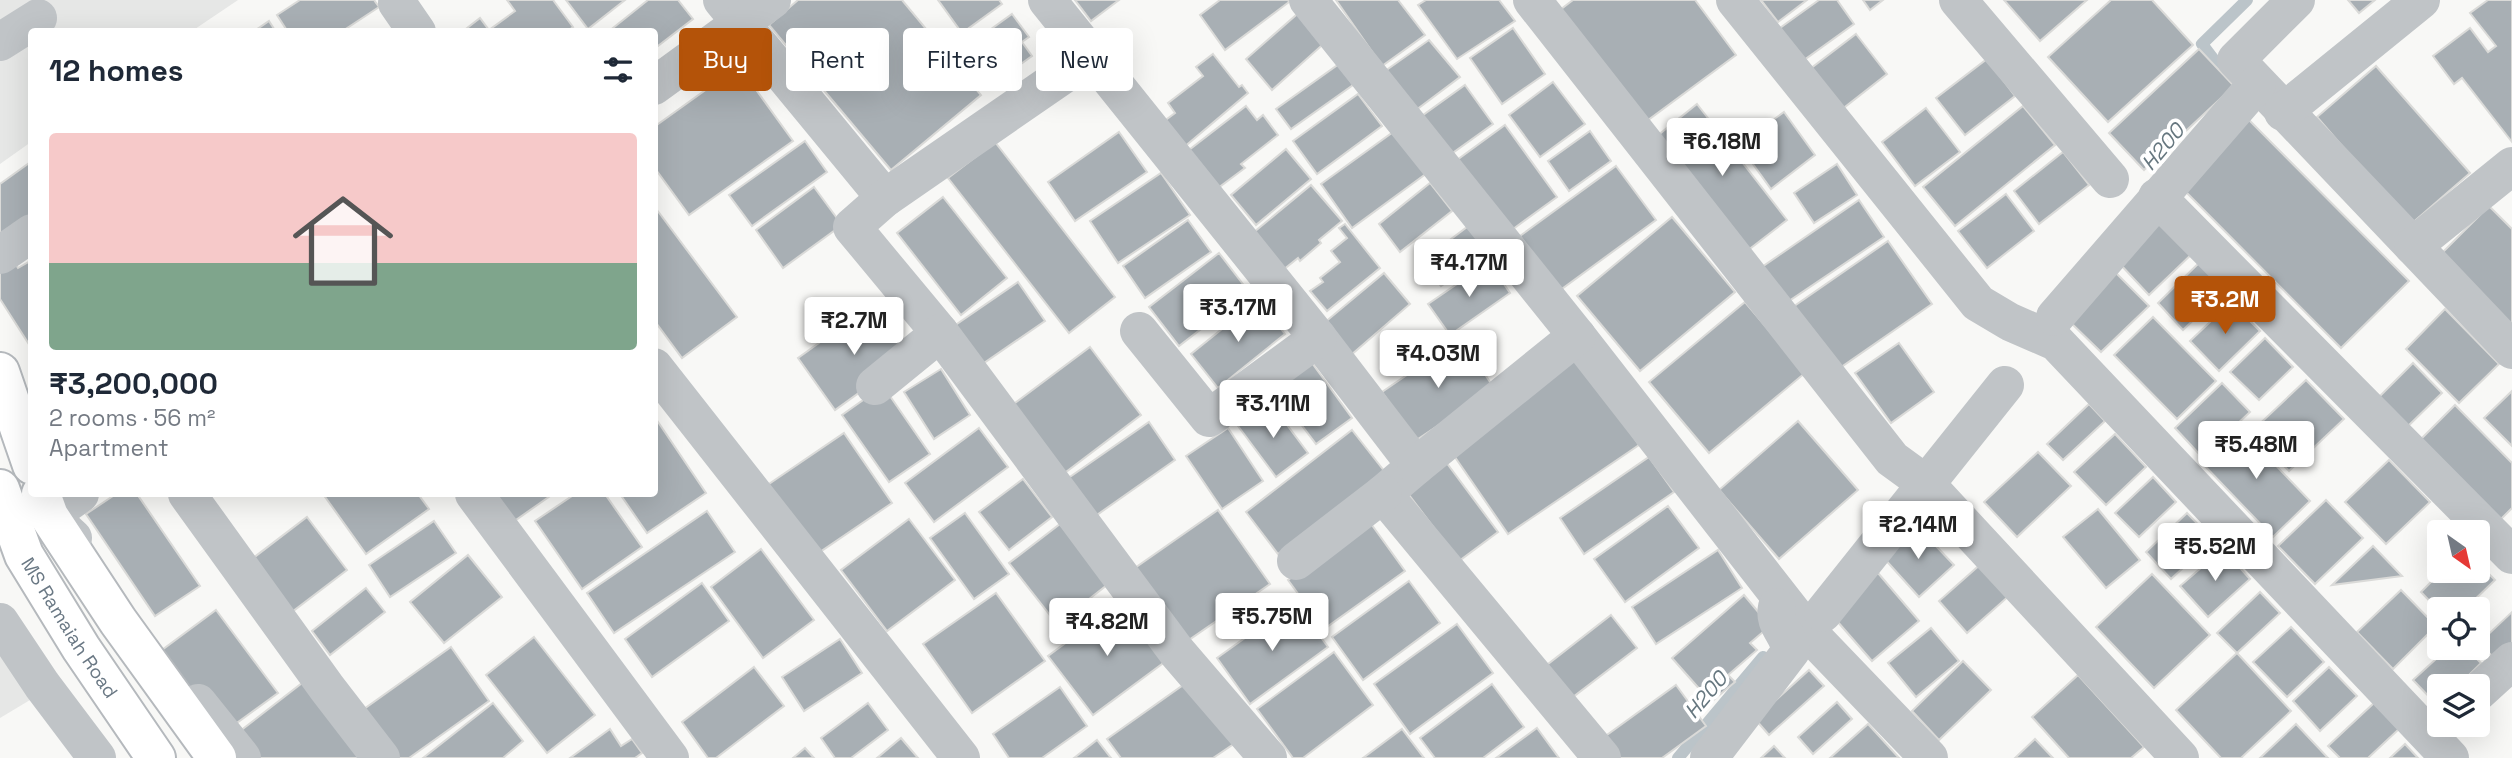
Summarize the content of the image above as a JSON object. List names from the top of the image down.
{
  "streets": {
    "main road": ["MS Ramaiah Road"]
  },
  "water": ["H200"],
  "north": "bottom right",
  "page": {
    "chip": [
      "Buy",
      "Rent",
      "Filters",
      "New"
    ],
    "heading": "12 homes",
    "list": [
      {
        "name": "₹3,200,000",
        "note": "2 rooms · 56 m² · Apartment"
      }
    ],
    "price": [
      "₹6.18M",
      "₹4.17M",
      "₹3.2M",
      "₹3.17M",
      "₹2.7M",
      "₹4.03M",
      "₹3.11M",
      "₹5.48M",
      "₹2.14M",
      "₹5.52M",
      "₹5.75M",
      "₹4.82M"
    ]
  }
}
